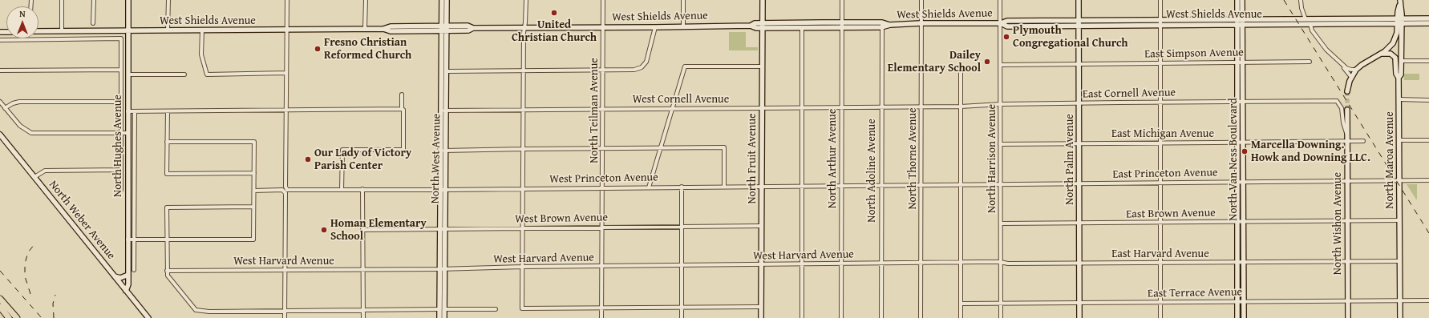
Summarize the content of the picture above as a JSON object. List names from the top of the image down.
{
  "streets": {
    "main road": [
      "West Shields Avenue",
      "North Hughes Avenue",
      "North West Avenue",
      "North Fruit Avenue",
      "North Palm Avenue",
      "North Van Ness Boulevard",
      "North Maroa Avenue",
      "North Weber Avenue",
      "North Wishon Avenue"
    ],
    "street": [
      "East Simpson Avenue",
      "East Cornell Avenue",
      "West Cornell Avenue",
      "North Teilman Avenue",
      "East Michigan Avenue",
      "North Arthur Avenue",
      "North Thorne Avenue",
      "North Harrison Avenue",
      "North Adoline Avenue",
      "East Princeton Avenue",
      "West Princeton Avenue",
      "East Brown Avenue",
      "West Brown Avenue",
      "East Harvard Avenue",
      "West Harvard Avenue",
      "East Terrace Avenue"
    ]
  },
  "crossings": [
    ["West Shields Avenue", "North Teilman Avenue"],
    ["West Shields Avenue", "North Hughes Avenue"],
    ["West Shields Avenue", "North West Avenue"],
    ["West Shields Avenue", "North Fruit Avenue"],
    ["West Shields Avenue", "North Arthur Avenue"],
    ["West Shields Avenue", "North Thorne Avenue"],
    ["West Shields Avenue", "North Harrison Avenue"],
    ["West Shields Avenue", "North Palm Avenue"],
    ["West Shields Avenue", "North Van Ness Boulevard"],
    ["West Shields Avenue", "North Maroa Avenue"],
    ["West Shields Avenue", "North Adoline Avenue"],
    ["East Simpson Avenue", "North Harrison Avenue"],
    ["East Simpson Avenue", "North Palm Avenue"],
    ["East Simpson Avenue", "North Van Ness Boulevard"],
    ["East Cornell Avenue", "West Cornell Avenue"],
    ["East Cornell Avenue", "East Michigan Avenue"],
    ["East Cornell Avenue", "North Thorne Avenue"],
    ["East Cornell Avenue", "North Harrison Avenue"],
    ["East Cornell Avenue", "North Palm Avenue"],
    ["East Cornell Avenue", "North Van Ness Boulevard"],
    ["East Cornell Avenue", "North Wishon Avenue"],
    ["West Cornell Avenue", "North Teilman Avenue"],
    ["West Cornell Avenue", "North West Avenue"],
    ["West Cornell Avenue", "North Fruit Avenue"],
    ["West Cornell Avenue", "North Arthur Avenue"],
    ["West Cornell Avenue", "North Thorne Avenue"],
    ["West Cornell Avenue", "North Adoline Avenue"],
    ["North Teilman Avenue", "West Princeton Avenue"],
    ["North Teilman Avenue", "West Brown Avenue"],
    ["North Teilman Avenue", "West Harvard Avenue"],
    ["East Michigan Avenue", "North Harrison Avenue"],
    ["East Michigan Avenue", "North Palm Avenue"],
    ["East Michigan Avenue", "North Van Ness Boulevard"],
    ["East Michigan Avenue", "North Wishon Avenue"],
    ["North Hughes Avenue", "North Weber Avenue"],
    ["North West Avenue", "West Princeton Avenue"],
    ["North West Avenue", "West Brown Avenue"],
    ["North West Avenue", "West Harvard Avenue"],
    ["North Fruit Avenue", "West Princeton Avenue"],
    ["North Fruit Avenue", "West Brown Avenue"],
    ["North Fruit Avenue", "West Harvard Avenue"],
    ["North Arthur Avenue", "West Princeton Avenue"],
    ["North Arthur Avenue", "West Harvard Avenue"],
    ["North Thorne Avenue", "East Princeton Avenue"],
    ["North Thorne Avenue", "West Princeton Avenue"],
    ["North Thorne Avenue", "East Harvard Avenue"],
    ["North Thorne Avenue", "West Harvard Avenue"],
    ["North Harrison Avenue", "East Princeton Avenue"],
    ["North Harrison Avenue", "East Brown Avenue"],
    ["North Harrison Avenue", "East Harvard Avenue"],
    ["North Harrison Avenue", "East Terrace Avenue"],
    ["North Palm Avenue", "East Princeton Avenue"],
    ["North Palm Avenue", "East Brown Avenue"],
    ["North Palm Avenue", "East Harvard Avenue"],
    ["North Palm Avenue", "East Terrace Avenue"],
    ["North Van Ness Boulevard", "East Princeton Avenue"],
    ["North Van Ness Boulevard", "East Brown Avenue"],
    ["North Van Ness Boulevard", "East Harvard Avenue"],
    ["North Van Ness Boulevard", "East Terrace Avenue"],
    ["North Maroa Avenue", "East Princeton Avenue"],
    ["North Maroa Avenue", "East Brown Avenue"],
    ["North Maroa Avenue", "East Harvard Avenue"],
    ["North Maroa Avenue", "East Terrace Avenue"],
    ["North Adoline Avenue", "West Princeton Avenue"],
    ["North Adoline Avenue", "West Harvard Avenue"],
    ["East Princeton Avenue", "West Princeton Avenue"],
    ["East Princeton Avenue", "North Wishon Avenue"],
    ["East Brown Avenue", "North Wishon Avenue"],
    ["North Wishon Avenue", "East Harvard Avenue"],
    ["North Wishon Avenue", "East Terrace Avenue"],
    ["East Harvard Avenue", "West Harvard Avenue"]
  ],
  "places": [
    "United Christian Church",
    "Plymouth Congregational Church",
    "Fresno Christian Reformed Church",
    "Dailey Elementary School",
    "Marcella Downing. Howk and Downing LLC.",
    "Our Lady of Victory Parish Center",
    "Homan Elementary School"
  ],
  "north": "top"
}
